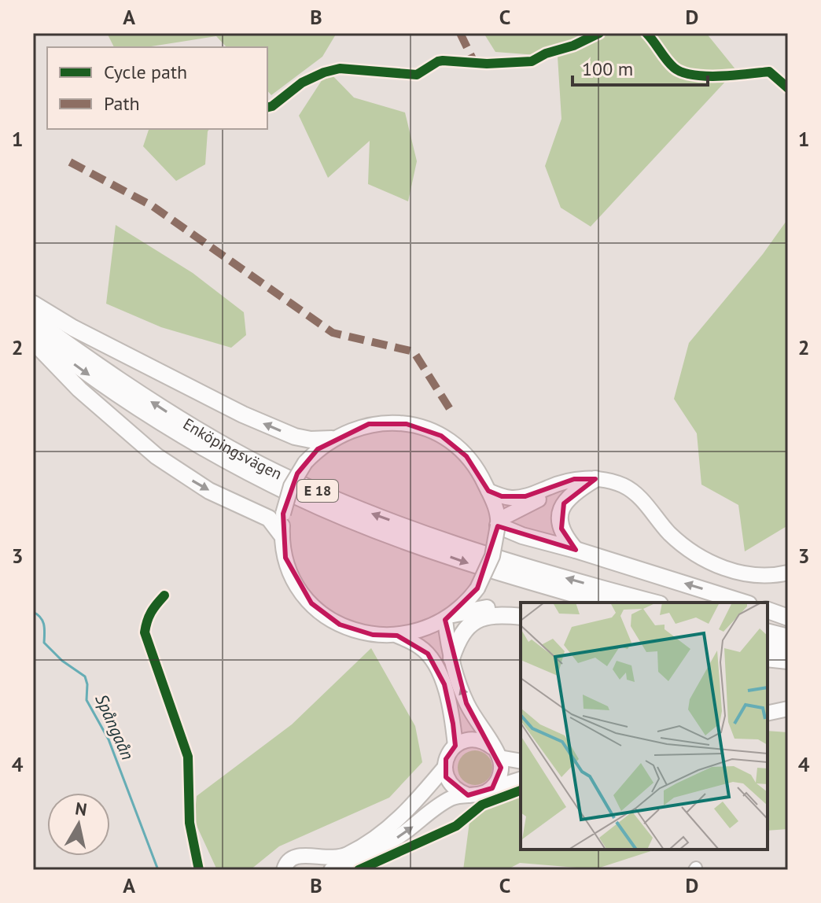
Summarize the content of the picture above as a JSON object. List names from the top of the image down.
{
  "streets": {
    "highway": ["Enköpingsvägen", "E 18"]
  },
  "water": ["Spångaån"],
  "legend": ["Cycle path", "Path"],
  "scale_bar": "100 m",
  "north": "top",
  "grid": {
    "columns": [
      "A",
      "B",
      "C",
      "D"
    ],
    "rows": [
      "1",
      "2",
      "3",
      "4"
    ]
  }
}
